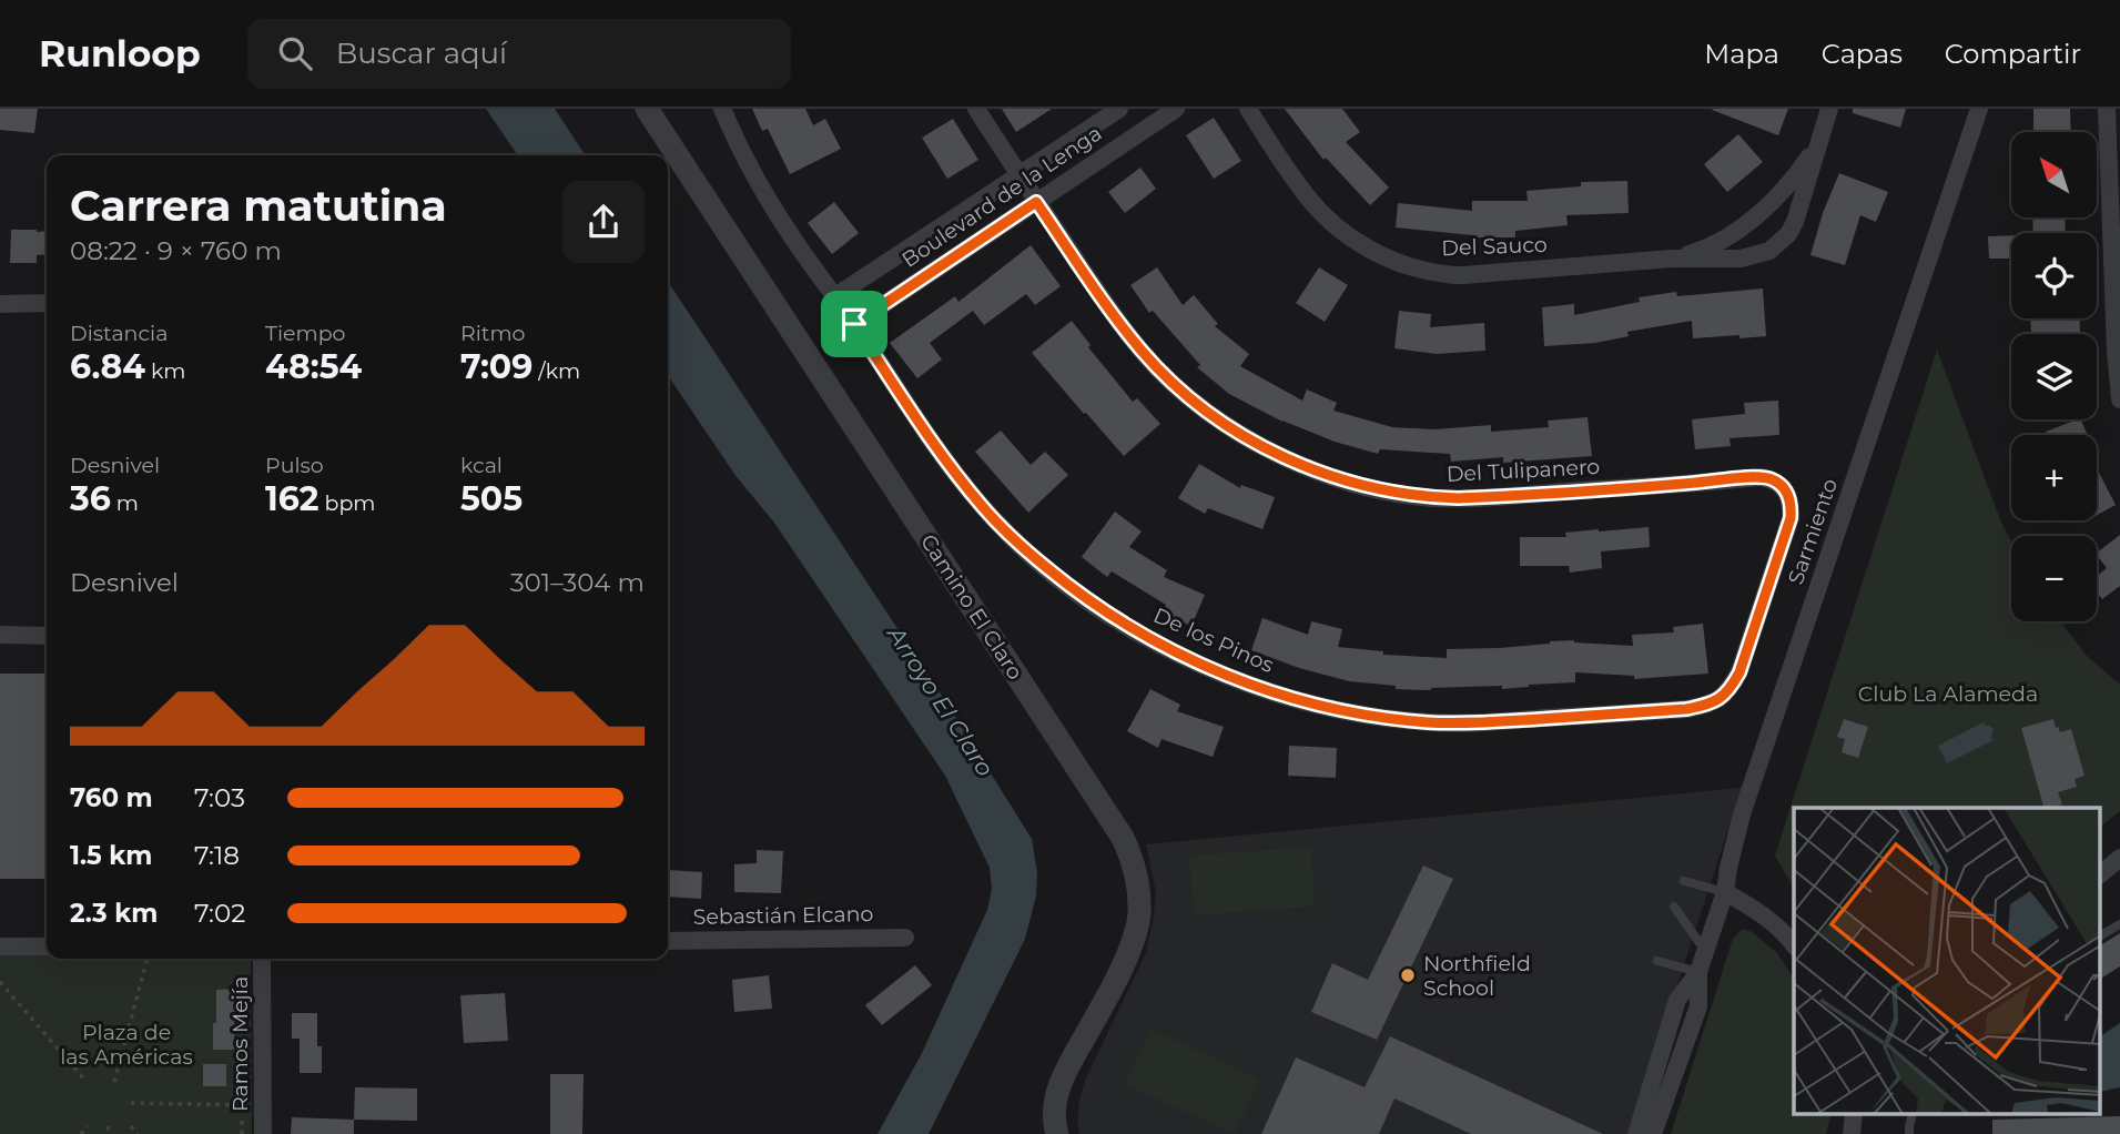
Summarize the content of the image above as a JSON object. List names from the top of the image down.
{
  "streets": {
    "street": [
      "Boulevard de la Lenga",
      "Del Sauco",
      "Del Tulipanero",
      "Sarmiento",
      "Camino El Claro",
      "De los Pinos",
      "Sebastián Elcano",
      "Ramos Mejía"
    ]
  },
  "crossings": [
    ["Boulevard de la Lenga", "Del Tulipanero"],
    ["Boulevard de la Lenga", "De los Pinos"],
    ["Del Tulipanero", "De los Pinos"]
  ],
  "water": ["Arroyo El Claro"],
  "parks": ["Club La Alameda", "Plaza de las Américas"],
  "places": ["Northfield School"],
  "north": "top left",
  "page": {
    "header": "Runloop",
    "search": "Buscar aquí",
    "nav": ["Mapa", "Capas", "Compartir"],
    "map_buttons": ["+", "−"],
    "heading": ["Carrera matutina", "08:22 · 9 × 760 m"],
    "stats": [
      ["Distancia", "6.84 km"],
      ["Tiempo", "48:54"],
      ["Ritmo", "7:09 /km"],
      ["Desnivel", "36 m"],
      ["Pulso", "162 bpm"],
      ["kcal", "505"]
    ],
    "chart": ["Desnivel", "301–304 m"],
    "list": [
      {
        "name": "760 m",
        "note": "7:03"
      },
      {
        "name": "1.5 km",
        "note": "7:18"
      },
      {
        "name": "2.3 km",
        "note": "7:02"
      }
    ]
  }
}
